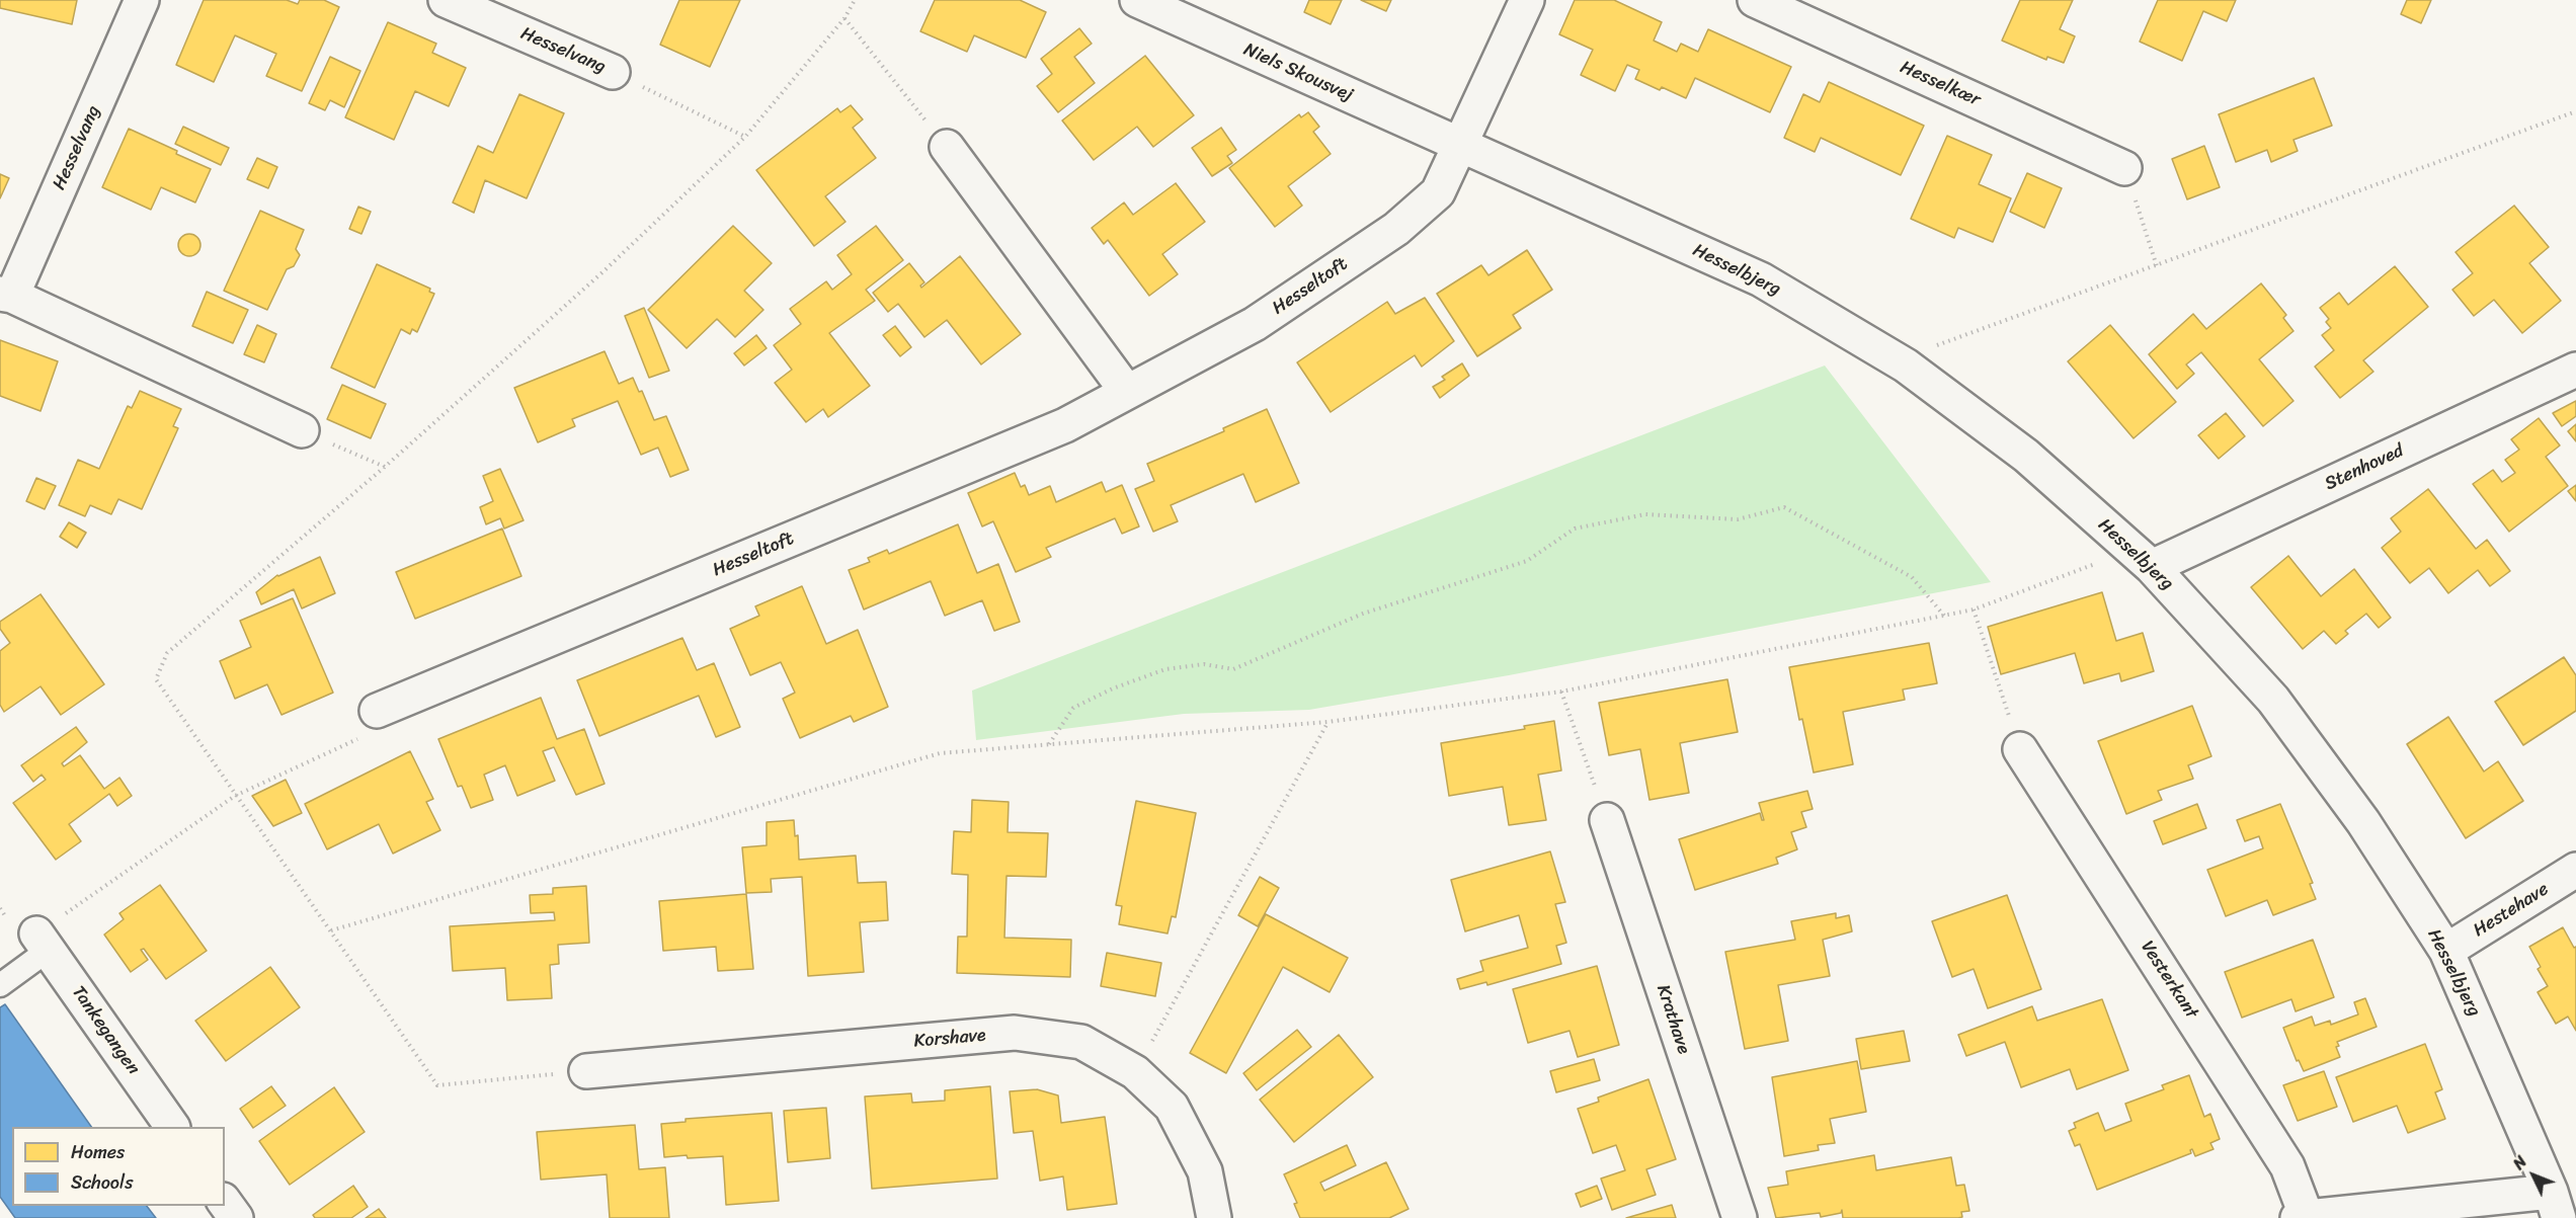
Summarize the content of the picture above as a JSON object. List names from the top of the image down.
{
  "streets": {
    "street": [
      "Hesselvang",
      "Niels Skousvej",
      "Hesselkær",
      "Hesselbjerg",
      "Hesseltoft",
      "Stenhoved",
      "Hestehave",
      "Vesterkant",
      "Krathave",
      "Tankegangen",
      "Korshave"
    ]
  },
  "crossings": [
    ["Niels Skousvej", "Hesselbjerg"],
    ["Niels Skousvej", "Hesseltoft"],
    ["Hesselbjerg", "Hesseltoft"],
    ["Hesselbjerg", "Stenhoved"],
    ["Hesselbjerg", "Hestehave"],
    ["Hesselbjerg", "Vesterkant"]
  ],
  "legend": ["Homes", "Schools"],
  "north": "top left"
}
